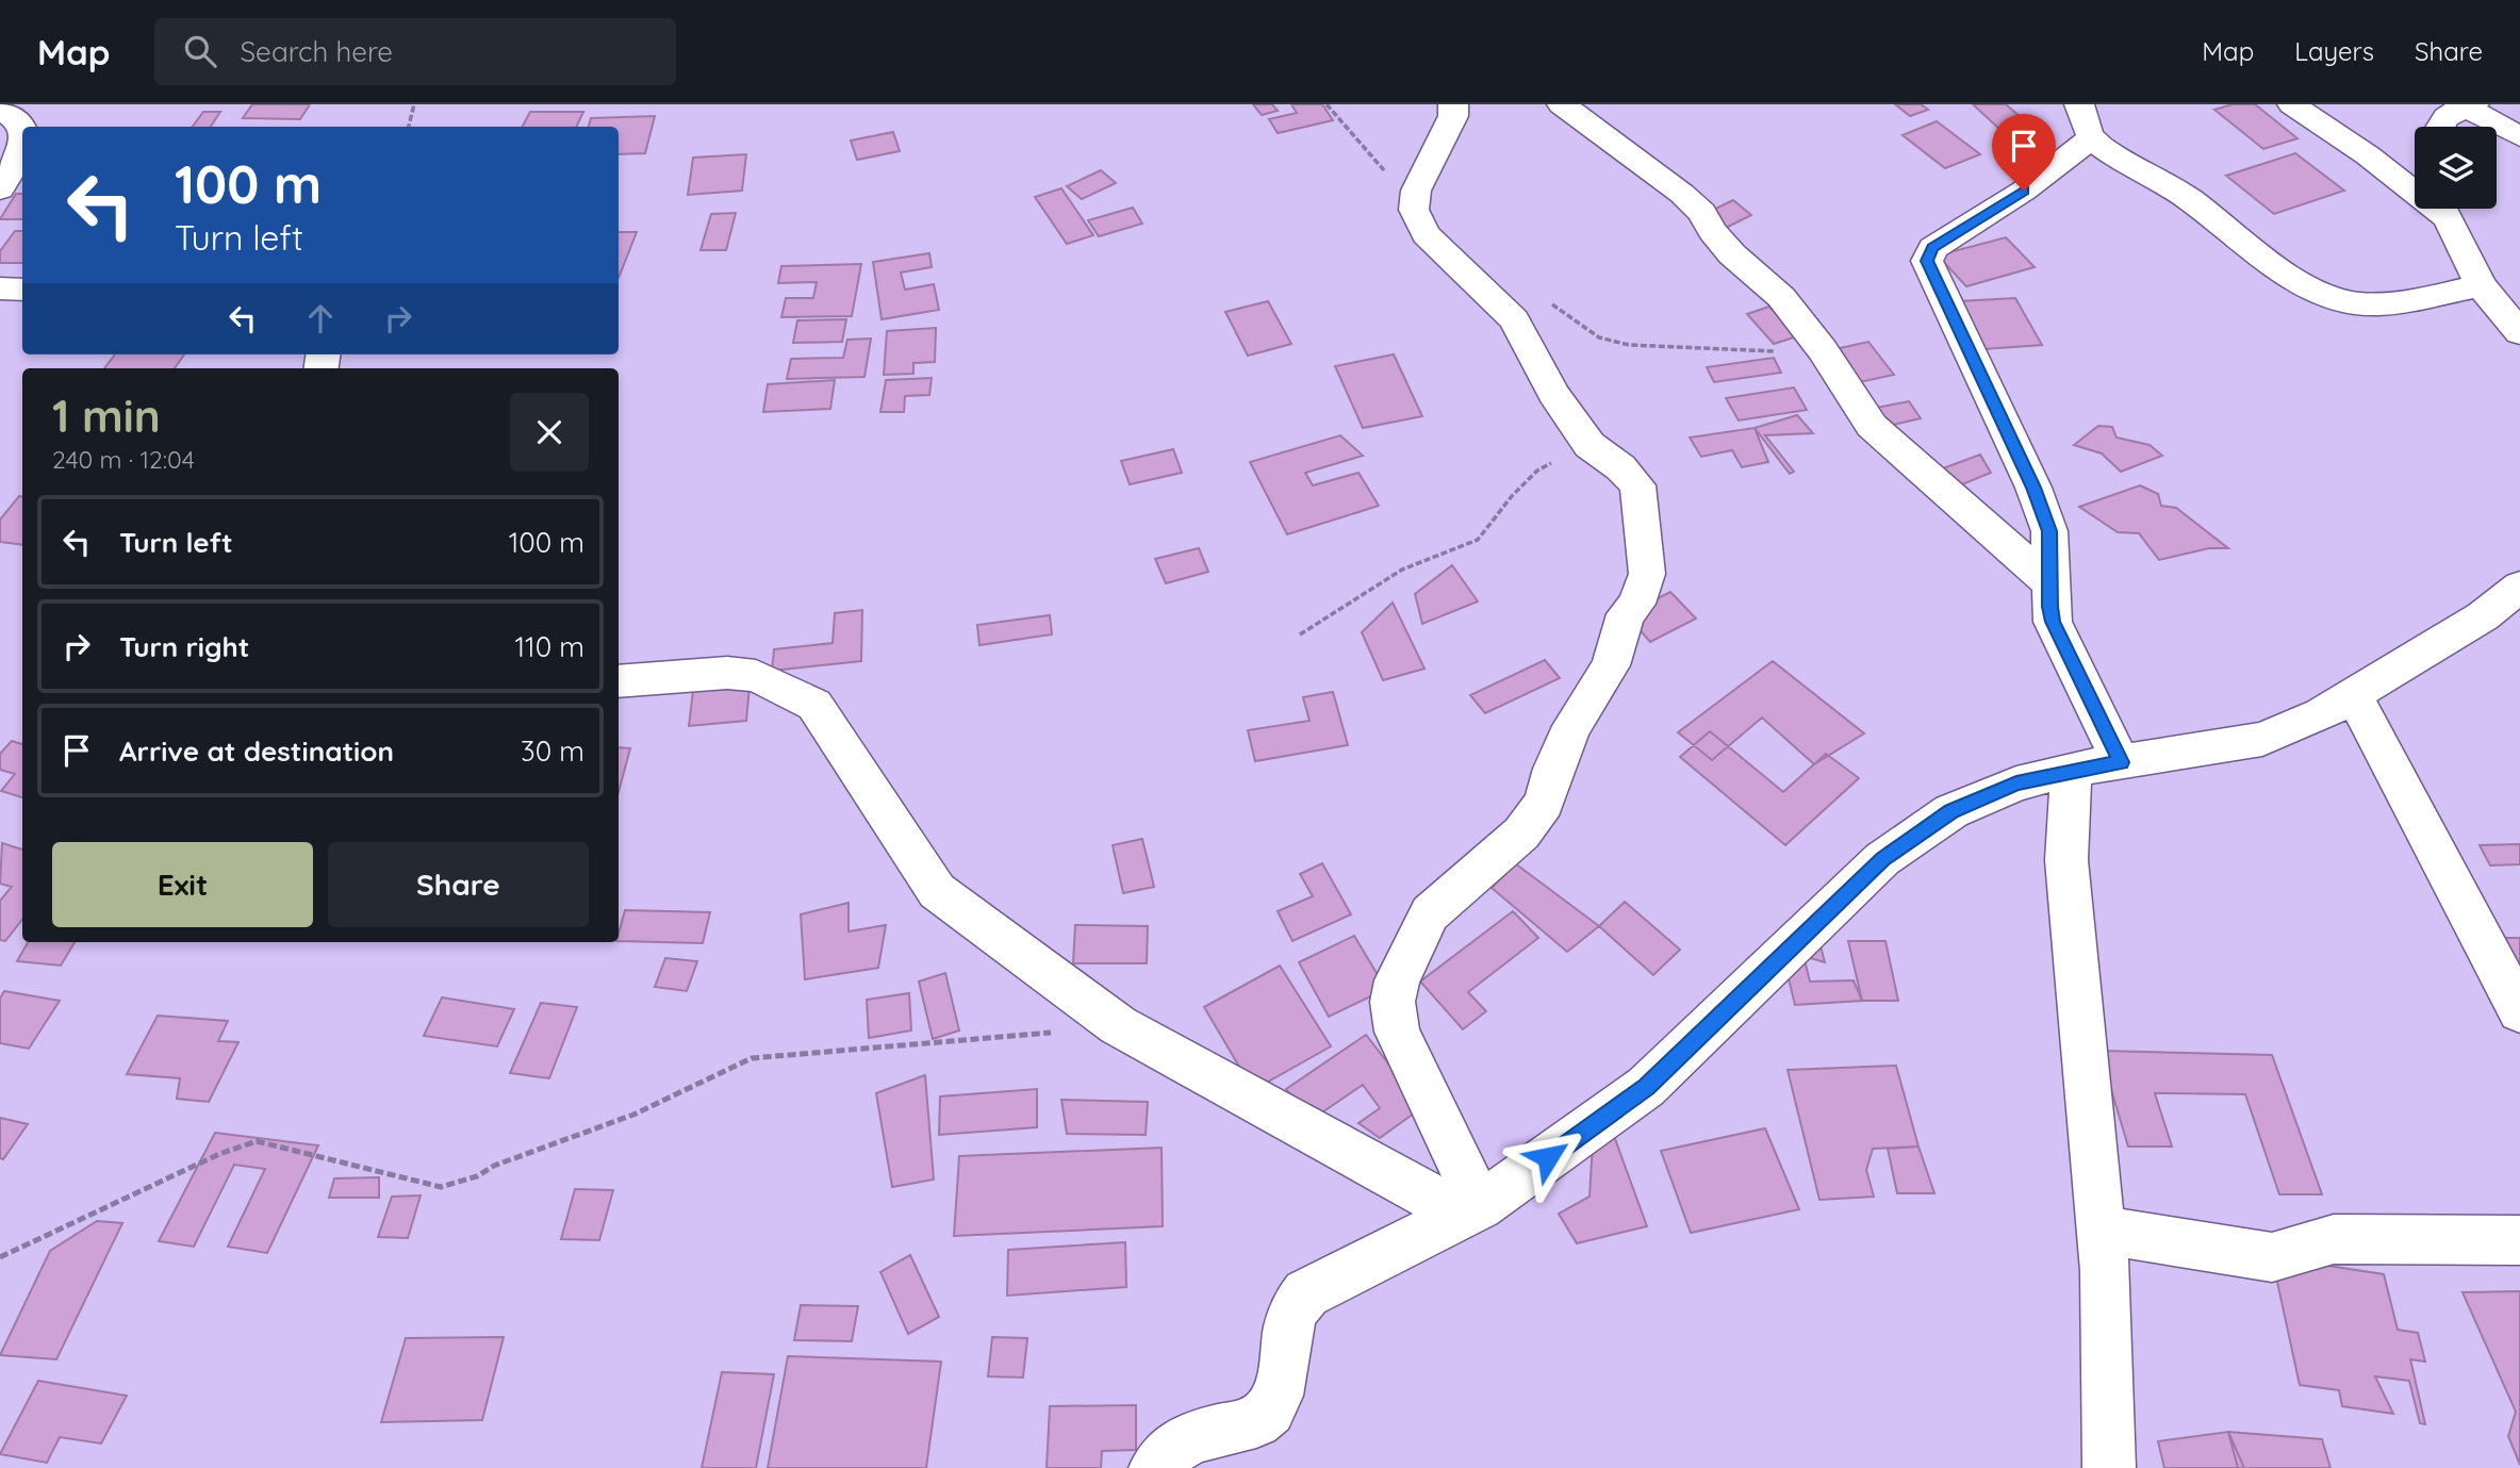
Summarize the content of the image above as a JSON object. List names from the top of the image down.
{
  "page": {
    "header": "Map",
    "search": "Search here",
    "nav": ["Map", "Layers", "Share"],
    "turn": ["100 m", "Turn left"],
    "heading": ["1 min", "240 m · 12:04"],
    "list": [
      {
        "name": "Turn left",
        "value": "100 m"
      },
      {
        "name": "Turn right",
        "value": "110 m"
      },
      {
        "name": "Arrive at destination",
        "value": "30 m"
      }
    ],
    "buttons": ["Exit", "Share"]
  }
}
